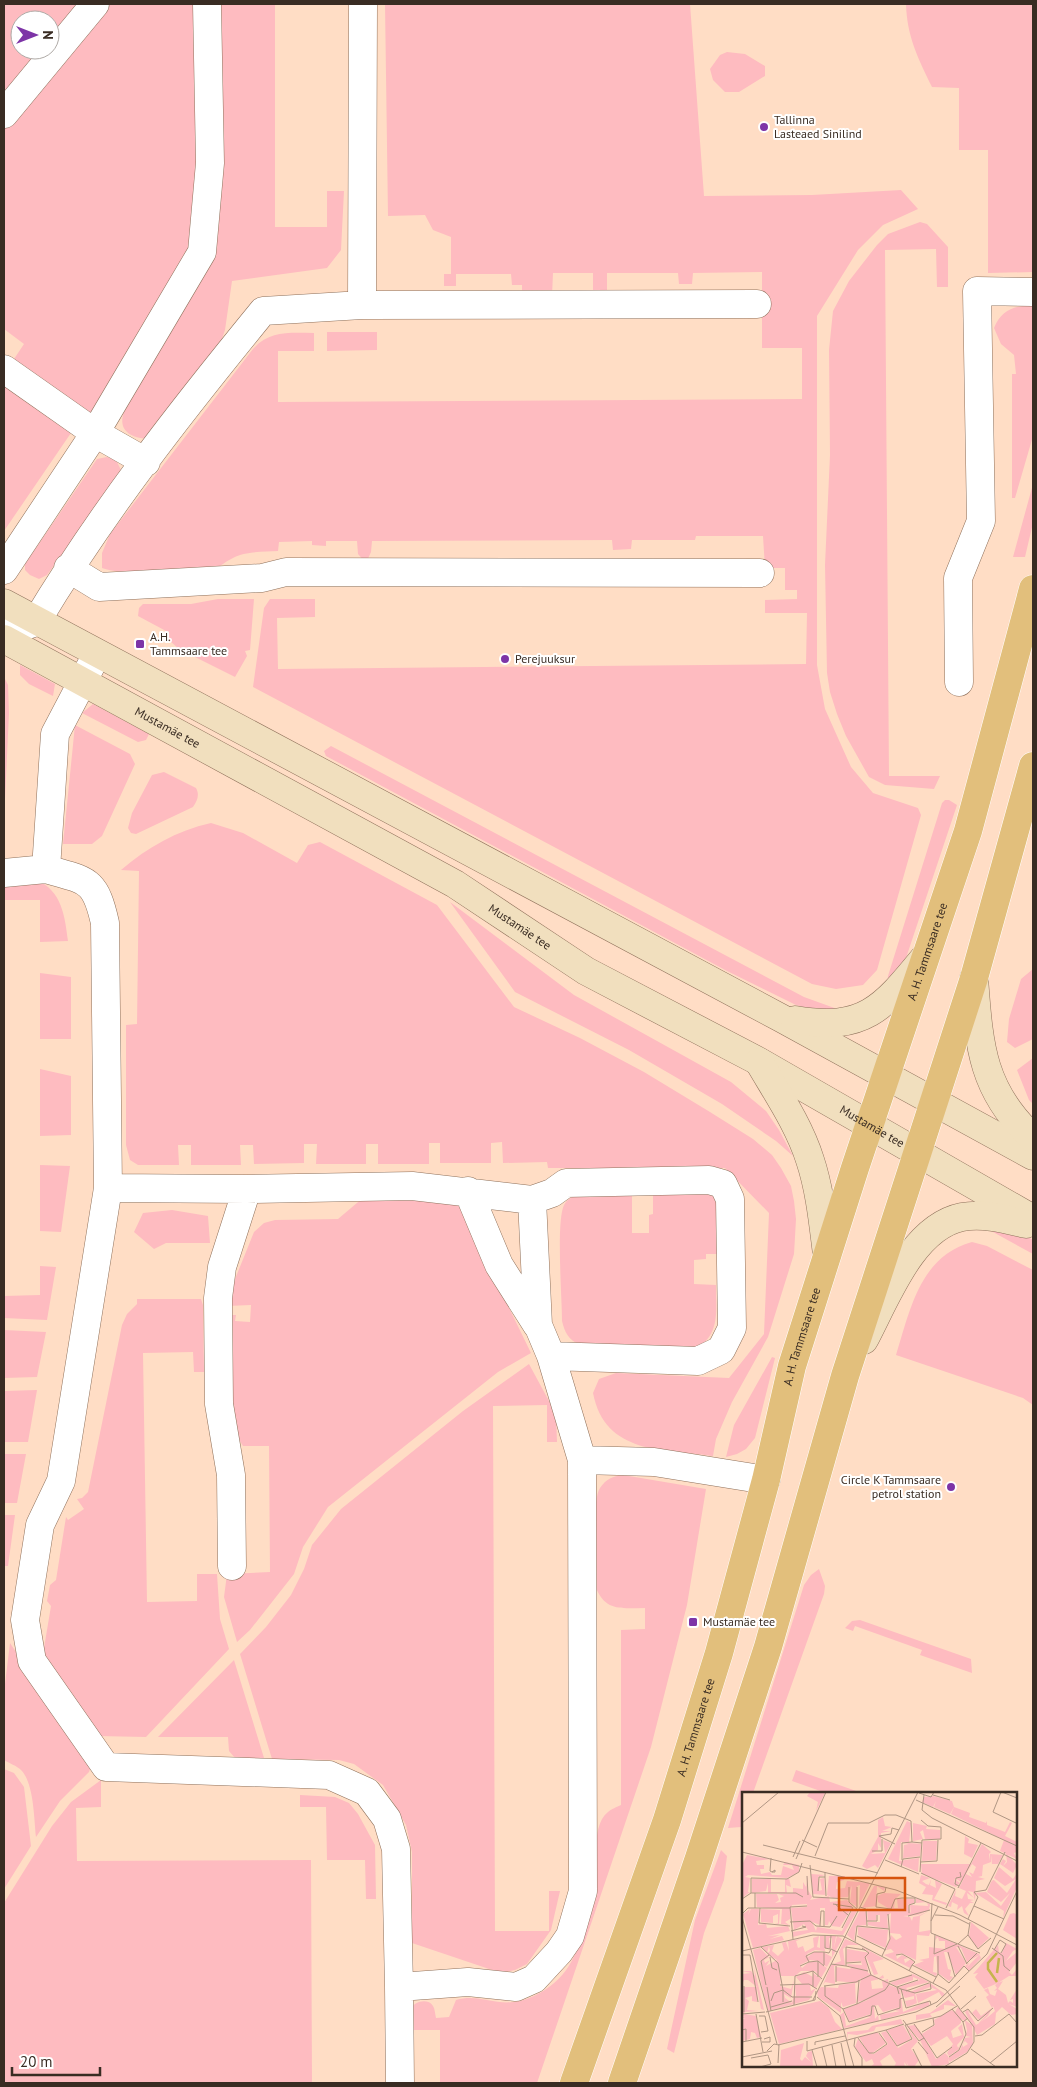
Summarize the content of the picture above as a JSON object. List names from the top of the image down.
{
  "streets": {
    "main road": ["Mustamäe tee", "A. H. Tammsaare tee"]
  },
  "crossings": [
    ["Mustamäe tee", "A. H. Tammsaare tee"]
  ],
  "places": {
    "other": ["Tallinna Lasteaed Sinilind", "Perejuuksur", "Circle K Tammsaare petrol station"],
    "transit": ["A.H. Tammsaare tee", "Mustamäe tee"]
  },
  "scale_bar": "20 m",
  "north": "right"
}
